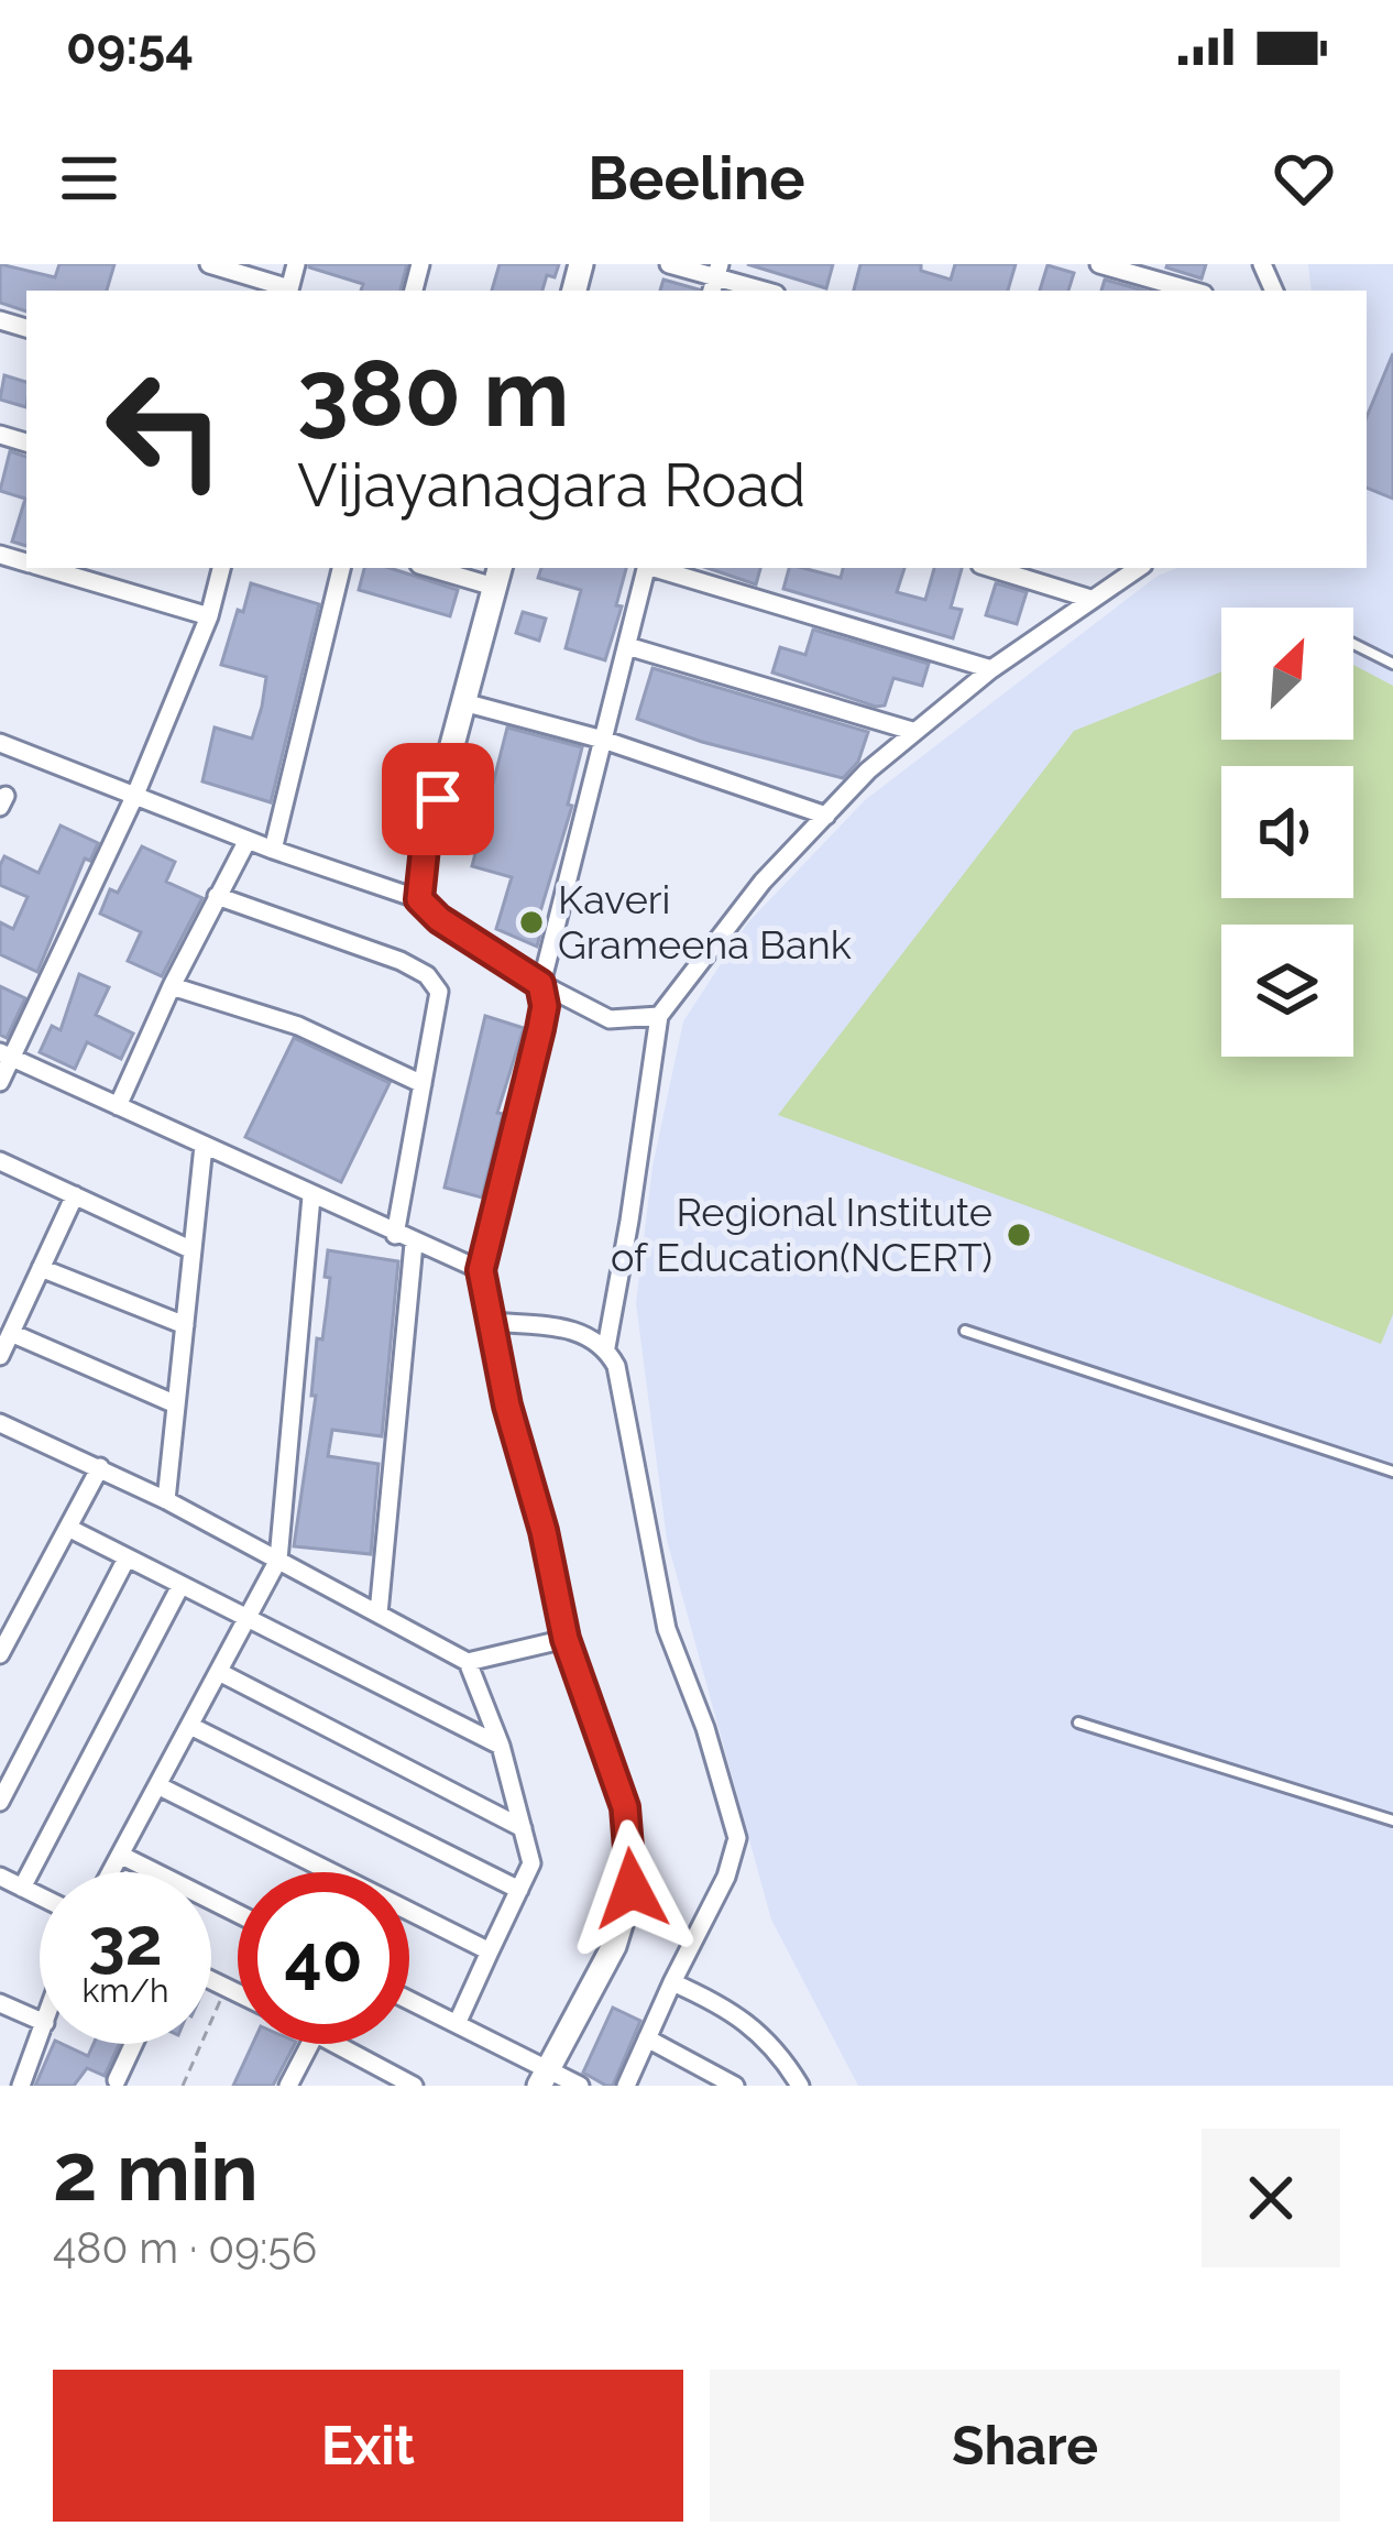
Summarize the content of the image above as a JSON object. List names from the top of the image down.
{
  "places": ["Kaveri Grameena Bank", "Regional Institute of Education(NCERT)"],
  "north": "top right",
  "page": {
    "status": "09:54",
    "header": "Beeline",
    "turn": ["380 m", "Vijayanagara Road"],
    "speed": "32 km/h",
    "limit": "40",
    "heading": ["2 min", "480 m · 09:56"],
    "buttons": ["Exit", "Share"]
  }
}
